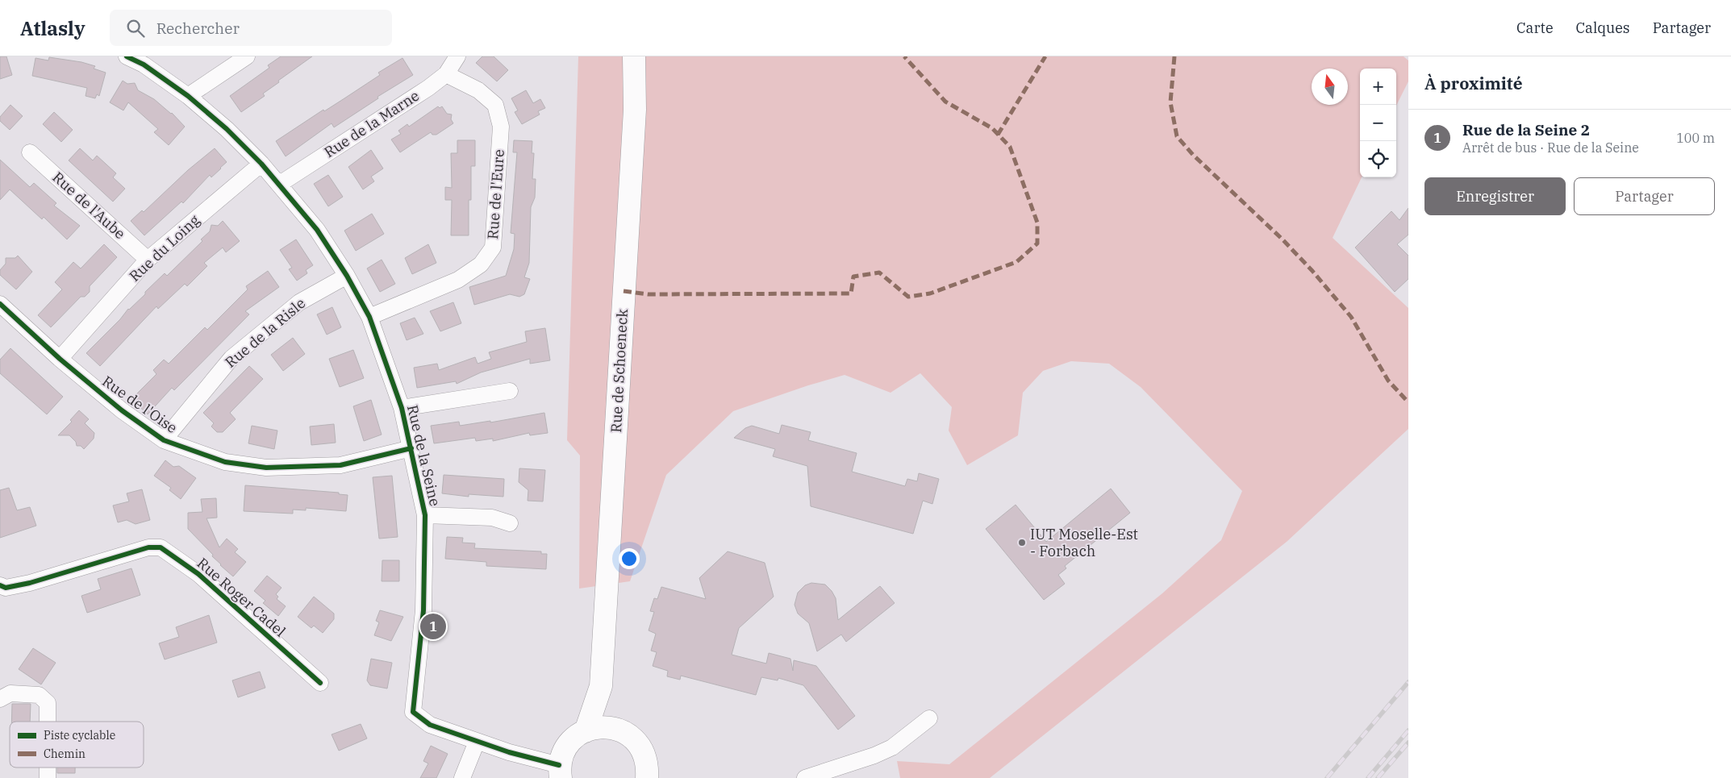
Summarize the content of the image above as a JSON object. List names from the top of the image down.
{
  "streets": {
    "main road": ["Rue de Schoeneck"],
    "street": [
      "Rue de la Marne",
      "Rue de l'Eure",
      "Rue de l'Aube",
      "Rue du Loing",
      "Rue de la Risle",
      "Rue de l'Oise",
      "Rue de la Seine",
      "Rue Roger Cadel"
    ]
  },
  "crossings": [
    ["Rue de la Marne", "Rue de l'Eure"],
    ["Rue de la Marne", "Rue de la Seine"],
    ["Rue de l'Eure", "Rue de la Seine"],
    ["Rue de l'Aube", "Rue du Loing"],
    ["Rue du Loing", "Rue de l'Oise"],
    ["Rue du Loing", "Rue de la Seine"],
    ["Rue de la Risle", "Rue de l'Oise"],
    ["Rue de la Risle", "Rue de la Seine"],
    ["Rue de l'Oise", "Rue de la Seine"]
  ],
  "places": ["IUT Moselle-Est - Forbach"],
  "legend": ["Piste cyclable", "Chemin"],
  "north": "top",
  "page": {
    "header": "Atlasly",
    "search": "Rechercher",
    "nav": ["Carte", "Calques", "Partager"],
    "heading": "À proximité",
    "map_buttons": ["+", "−"],
    "list": [
      {
        "mark": "1",
        "name": "Rue de la Seine 2",
        "note": "Arrêt de bus · Rue de la Seine",
        "value": "100 m"
      }
    ],
    "buttons": ["Enregistrer", "Partager"],
    "pins": "1"
  }
}
